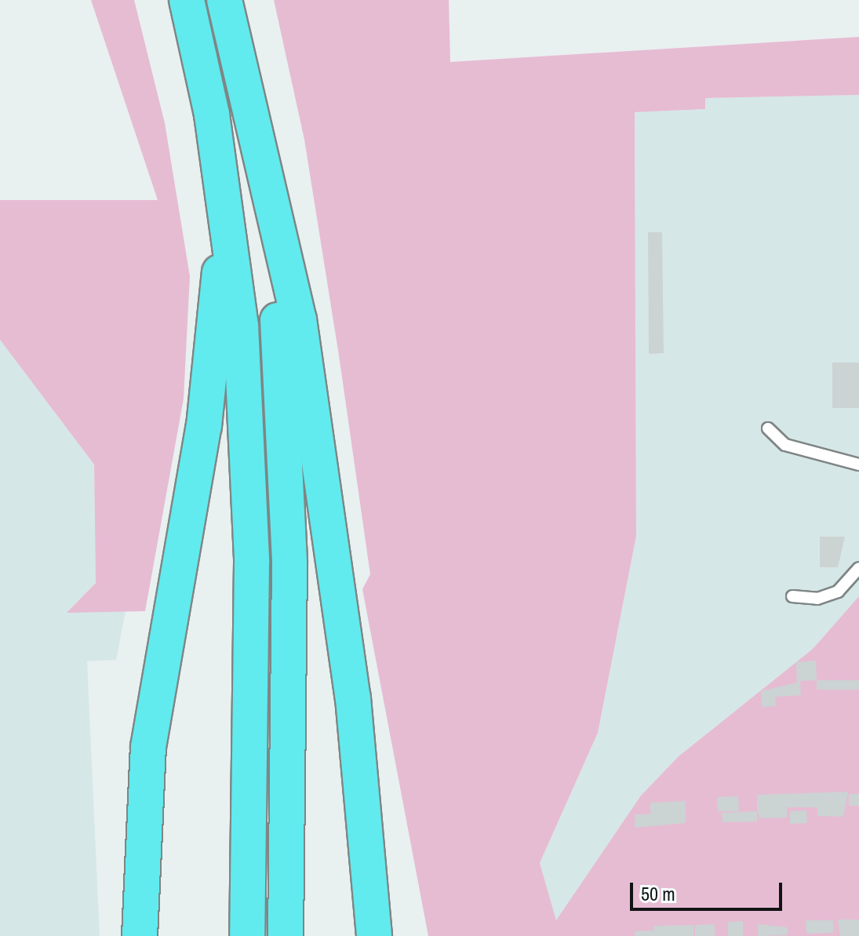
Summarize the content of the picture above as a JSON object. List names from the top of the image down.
{
  "scale_bar": "50 m"
}
